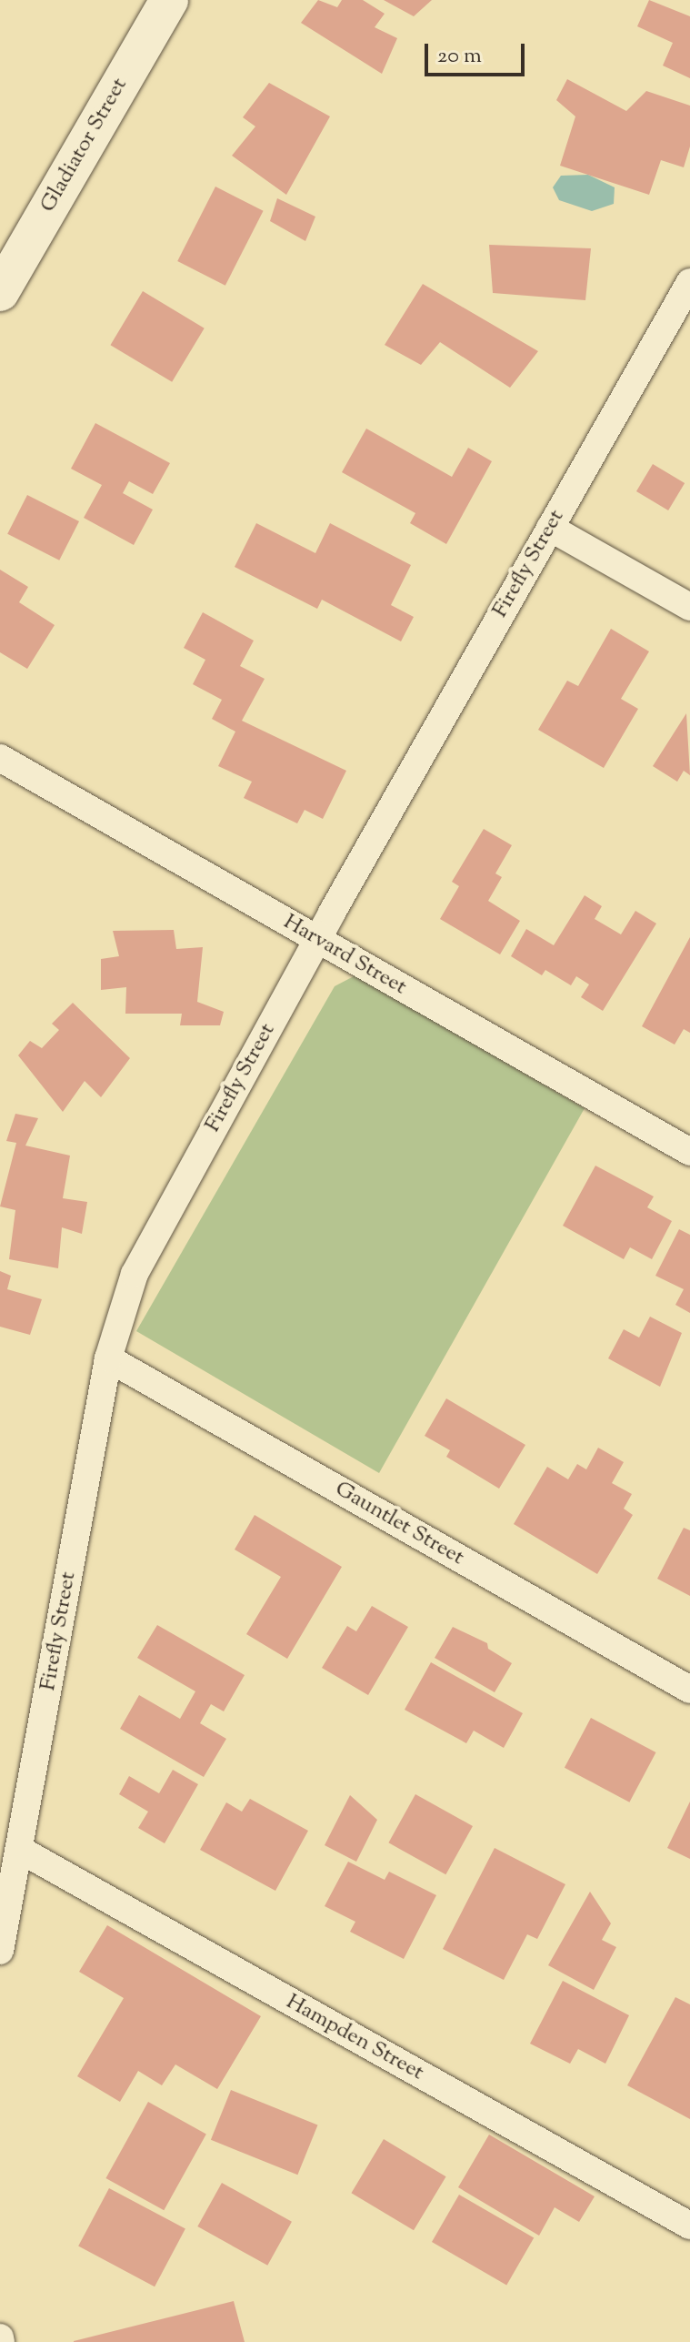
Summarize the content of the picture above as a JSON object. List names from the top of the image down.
{
  "streets": {
    "street": [
      "Gladiator Street",
      "Firefly Street",
      "Harvard Street",
      "Gauntlet Street",
      "Hampden Street"
    ]
  },
  "crossings": [
    ["Firefly Street", "Harvard Street"],
    ["Firefly Street", "Gauntlet Street"],
    ["Firefly Street", "Hampden Street"]
  ],
  "scale_bar": "20 m"
}
